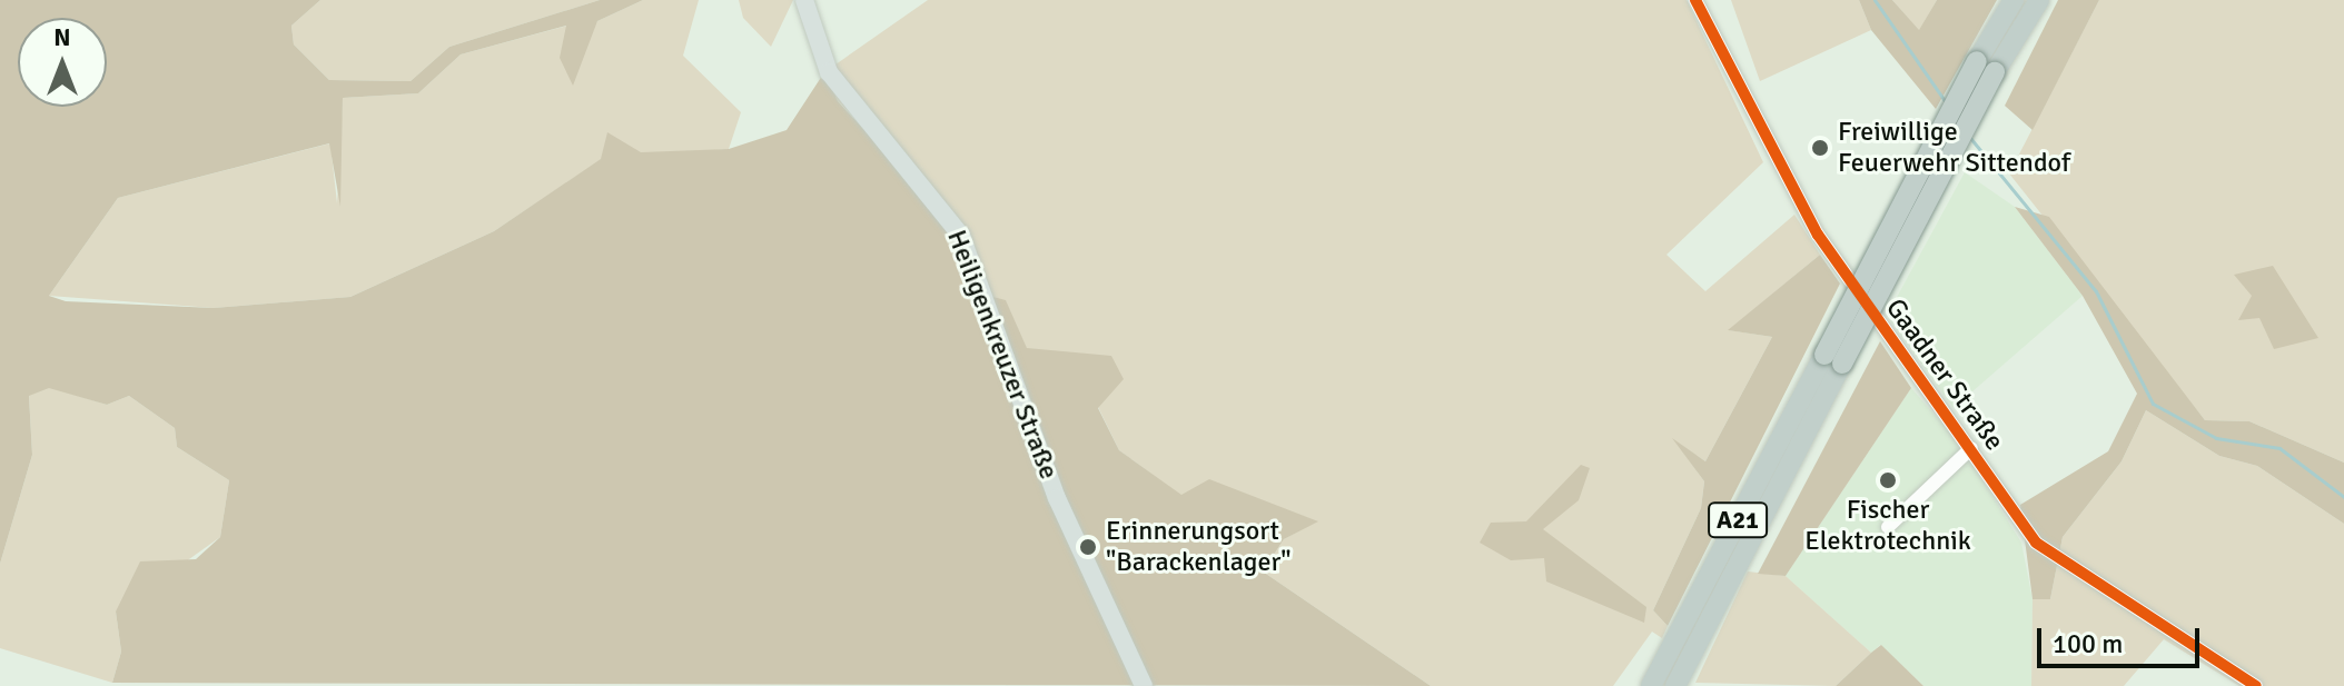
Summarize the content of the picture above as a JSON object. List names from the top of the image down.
{
  "streets": {
    "highway": ["A21"],
    "main road": ["Heiligenkreuzer Straße"],
    "street": ["Gaadner Straße"]
  },
  "places": ["Freiwillige Feuerwehr Sittendof", "Fischer Elektrotechnik", "Erinnerungsort \"Barackenlager\""],
  "scale_bar": "100 m",
  "north": "top"
}
